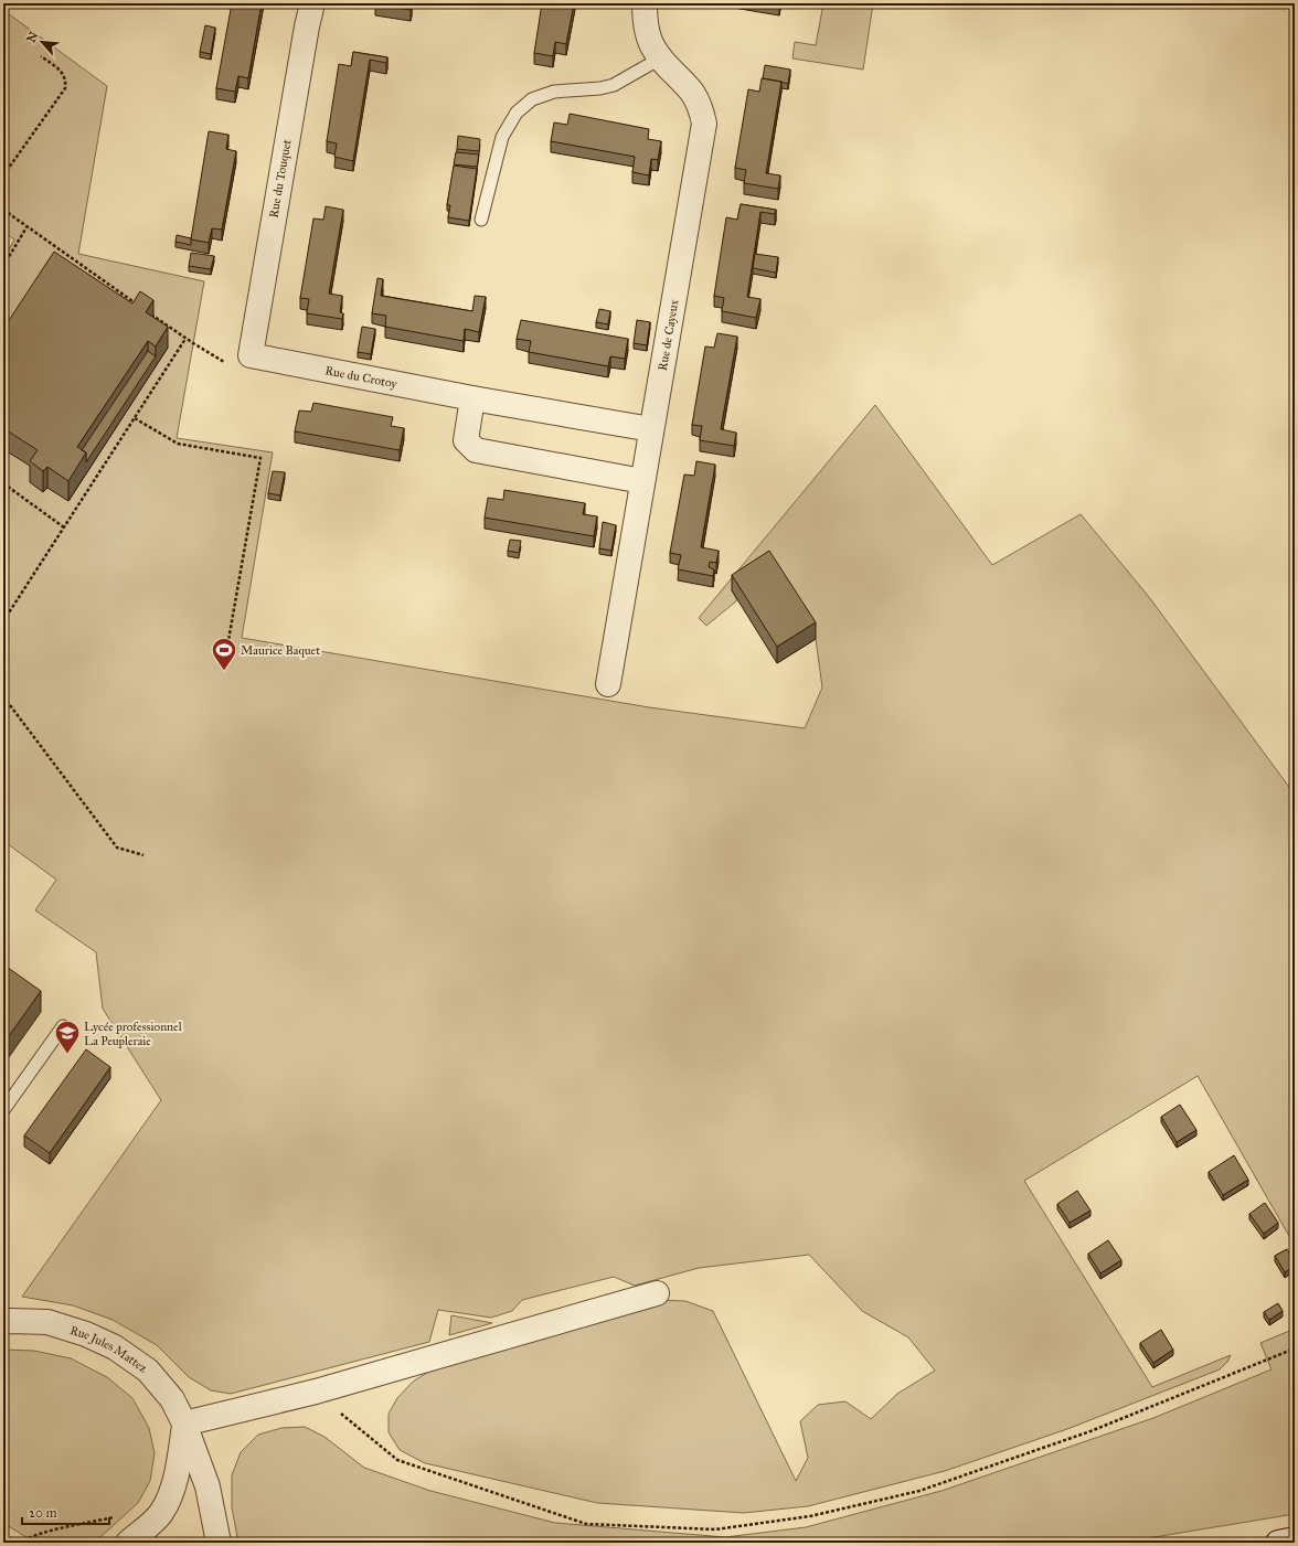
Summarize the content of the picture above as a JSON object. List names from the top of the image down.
{
  "streets": {
    "street": [
      "Rue du Touquet",
      "Rue de Cayeux",
      "Rue du Crotoy",
      "Rue Jules Mattez"
    ]
  },
  "crossings": [
    ["Rue du Touquet", "Rue du Crotoy"],
    ["Rue de Cayeux", "Rue du Crotoy"]
  ],
  "places": {
    "sports": ["Maurice Baquet"],
    "school or university": ["Lycée professionnel La Peupleraie"]
  },
  "scale_bar": "20 m",
  "north": "top left"
}
